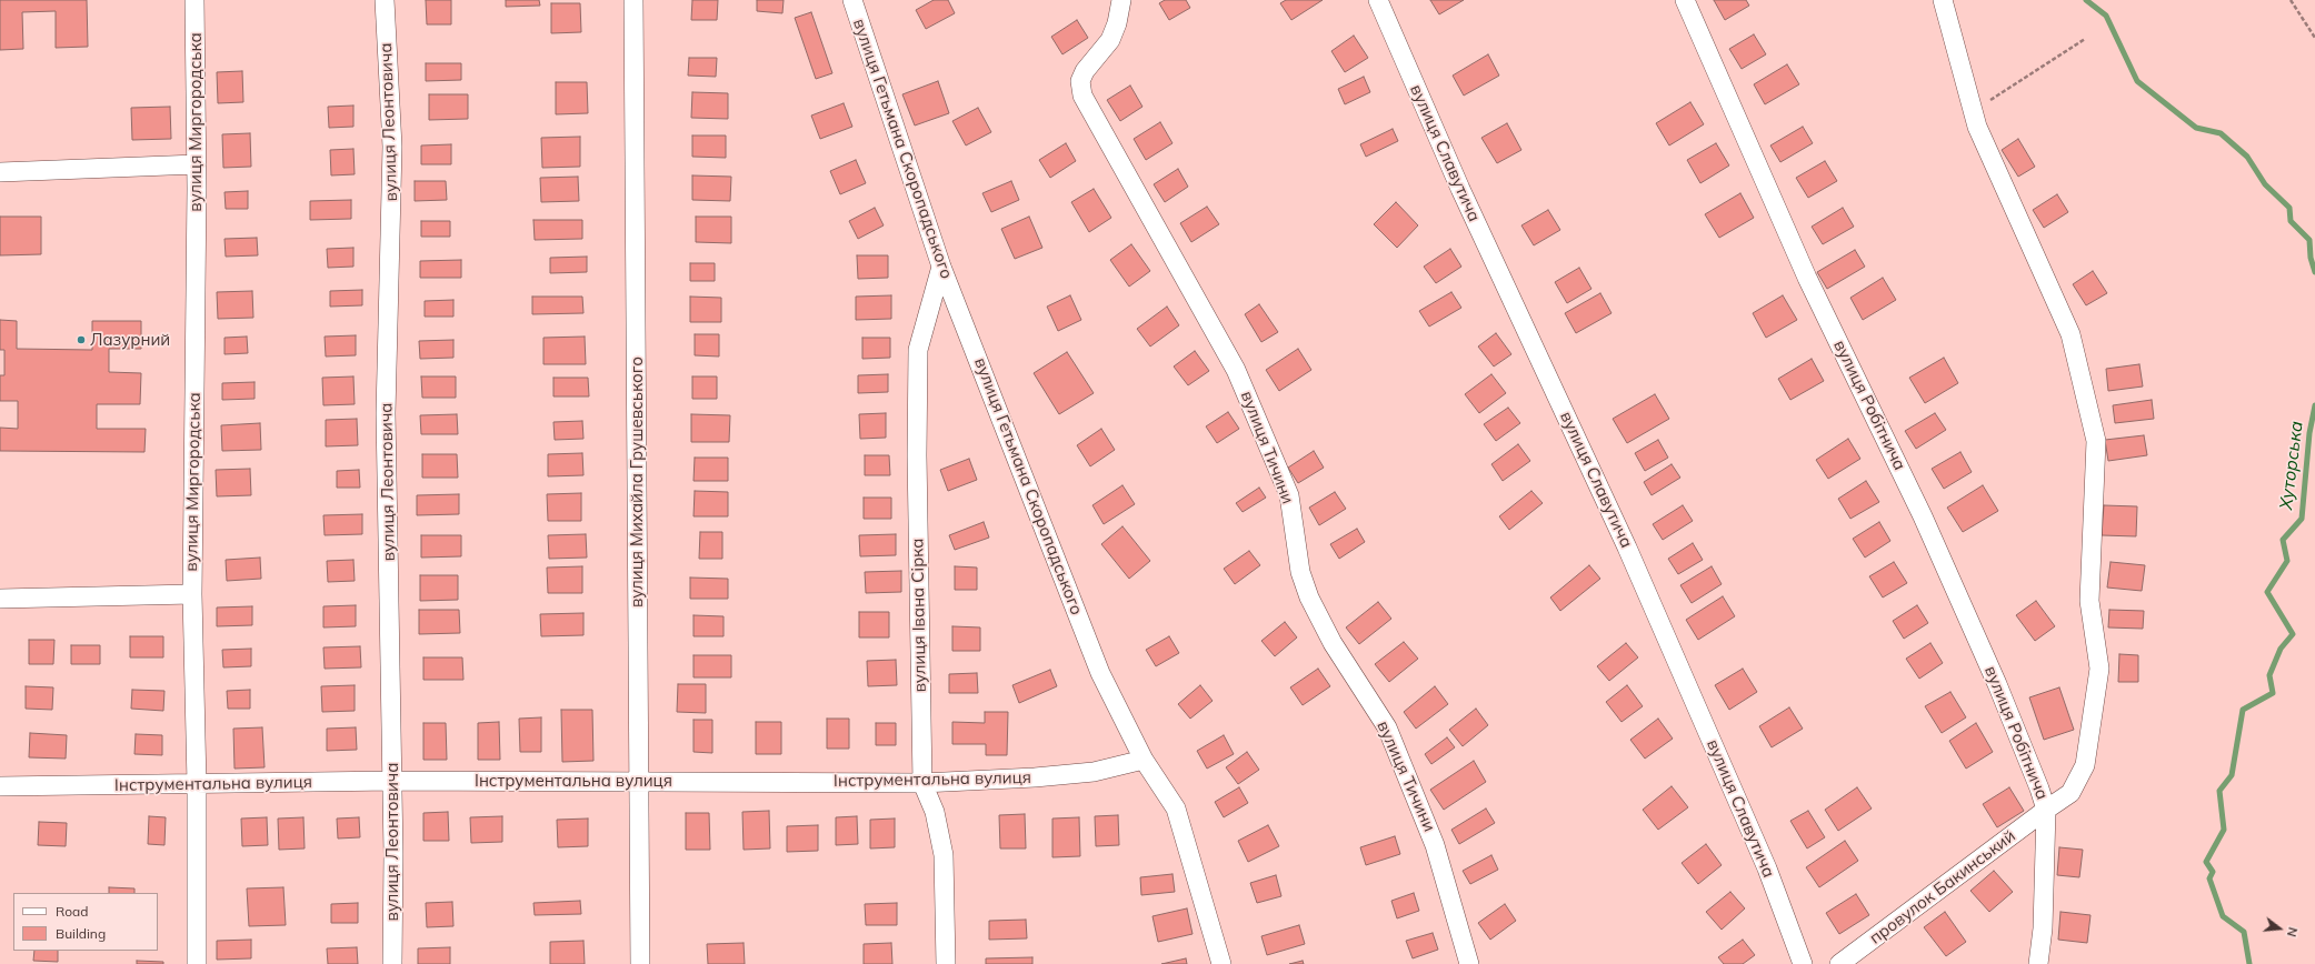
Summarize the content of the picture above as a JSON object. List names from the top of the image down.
{
  "streets": {
    "street": [
      "вулиця Миргородська",
      "вулиця Леонтовича",
      "вулиця Гетьмана Скоропадського",
      "вулиця Славутича",
      "вулиця Робітнича",
      "вулиця Тичини",
      "вулиця Михайла Грушевського",
      "вулиця Івана Сірка",
      "Інструментальна вулиця",
      "провулок Бакинський"
    ]
  },
  "crossings": [
    ["вулиця Миргородська", "Інструментальна вулиця"],
    ["вулиця Леонтовича", "Інструментальна вулиця"],
    ["вулиця Гетьмана Скоропадського", "вулиця Івана Сірка"],
    ["вулиця Гетьмана Скоропадського", "Інструментальна вулиця"],
    ["вулиця Робітнича", "провулок Бакинський"],
    ["вулиця Михайла Грушевського", "Інструментальна вулиця"],
    ["вулиця Івана Сірка", "Інструментальна вулиця"]
  ],
  "water": ["Хуторська"],
  "places": ["Лазурний"],
  "legend": ["Road", "Building"],
  "north": "right"
}
